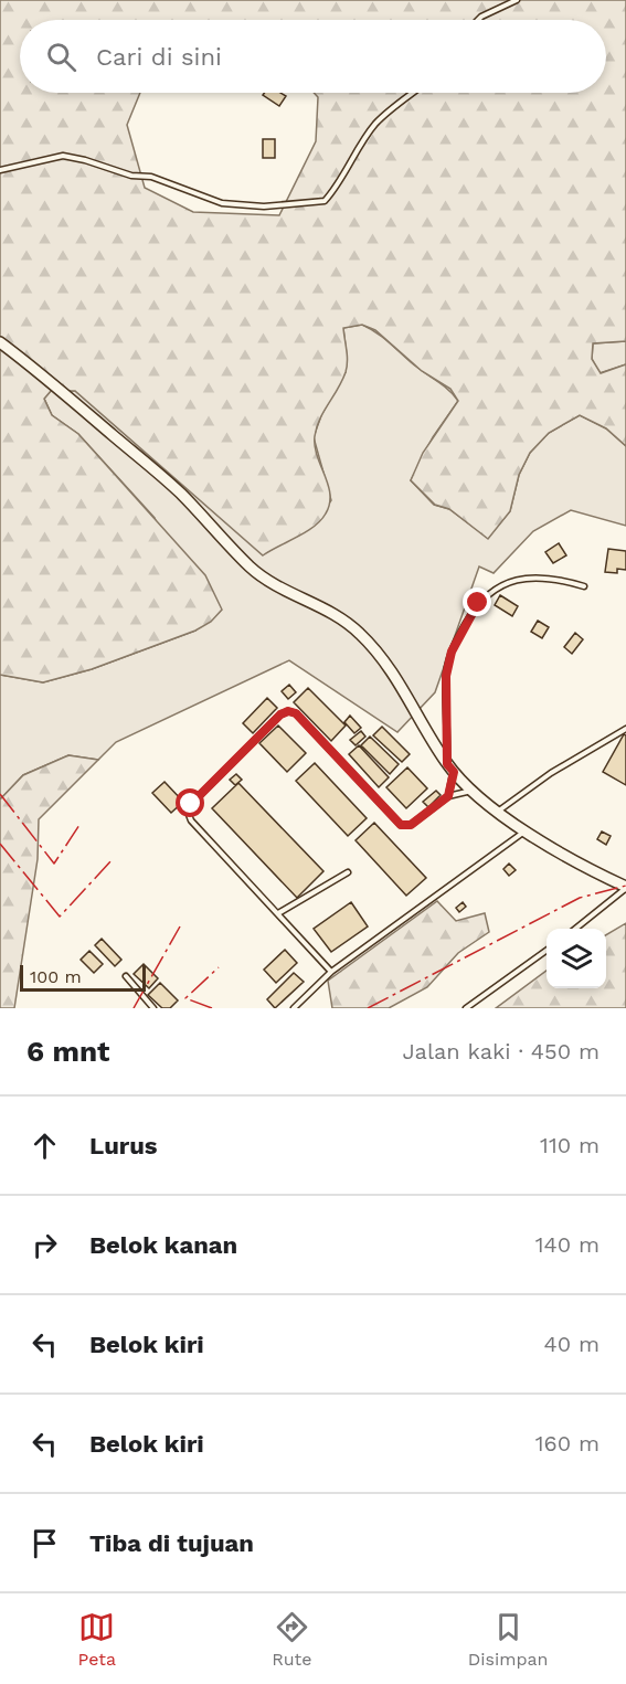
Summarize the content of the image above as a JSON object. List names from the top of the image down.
{
  "scale_bar": "100 m",
  "page": {
    "search": "Cari di sini",
    "scale": "100 m",
    "heading": ["6 mnt", "Jalan kaki · 450 m"],
    "list": [
      ["Lurus", "110 m"],
      ["Belok kanan", "140 m"],
      ["Belok kiri", "40 m"],
      ["Belok kiri", "160 m"],
      "Tiba di tujuan"
    ],
    "nav": ["Peta", "Rute", "Disimpan"]
  }
}
